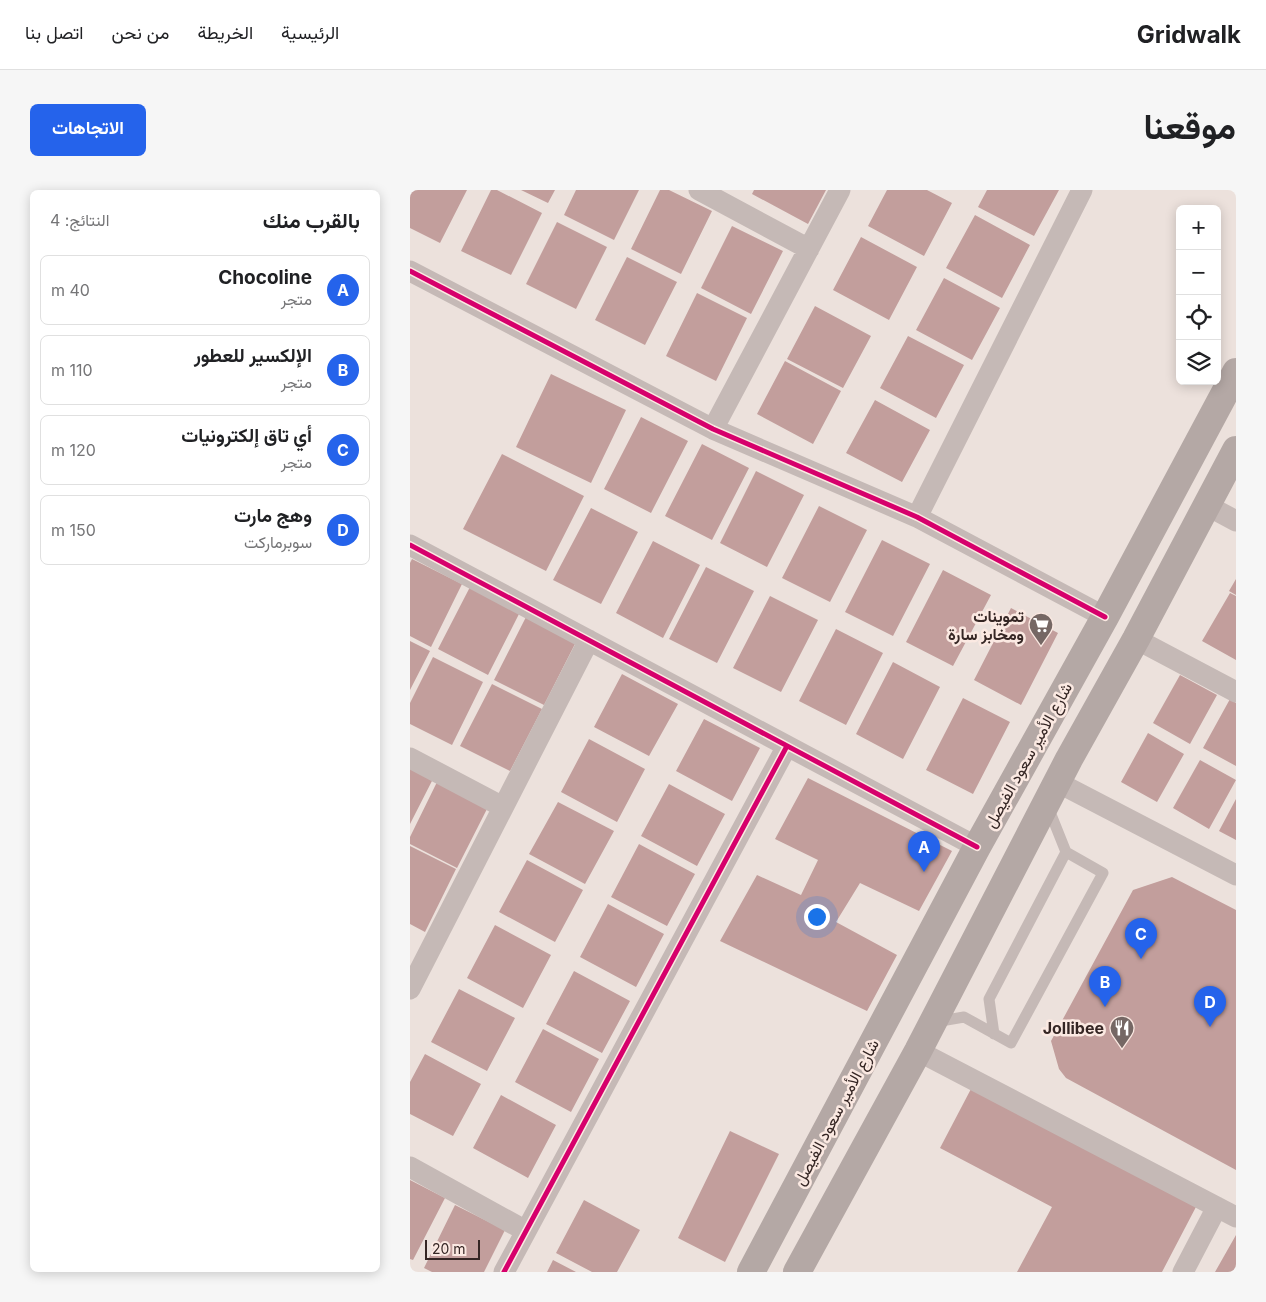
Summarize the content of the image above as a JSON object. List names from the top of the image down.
{
  "streets": {
    "main road": ["شارع الأمير سعود الفيصل"]
  },
  "places": {
    "supermarket": ["تموينات ومخابز سارة"],
    "restaurant": ["Jollibee"]
  },
  "scale_bar": "20 m",
  "page": {
    "header": "Gridwalk",
    "nav": [
      "الرئيسية",
      "الخريطة",
      "من نحن",
      "اتصل بنا"
    ],
    "title": "موقعنا",
    "buttons": "الاتجاهات",
    "heading": ["بالقرب منك", "النتائج: 4"],
    "map_buttons": ["+", "−"],
    "list": [
      {
        "mark": "A",
        "name": "Chocoline",
        "note": "متجر",
        "value": "40 m"
      },
      {
        "mark": "B",
        "name": "الإلكسير للعطور",
        "note": "متجر",
        "value": "110 m"
      },
      {
        "mark": "C",
        "name": "أي تاق إلكترونيات",
        "note": "متجر",
        "value": "120 m"
      },
      {
        "mark": "D",
        "name": "وهج مارت",
        "note": "سوبرماركت",
        "value": "150 m"
      }
    ],
    "pins": [
      "A",
      "C",
      "B",
      "D"
    ],
    "scale": "20 m"
  }
}
